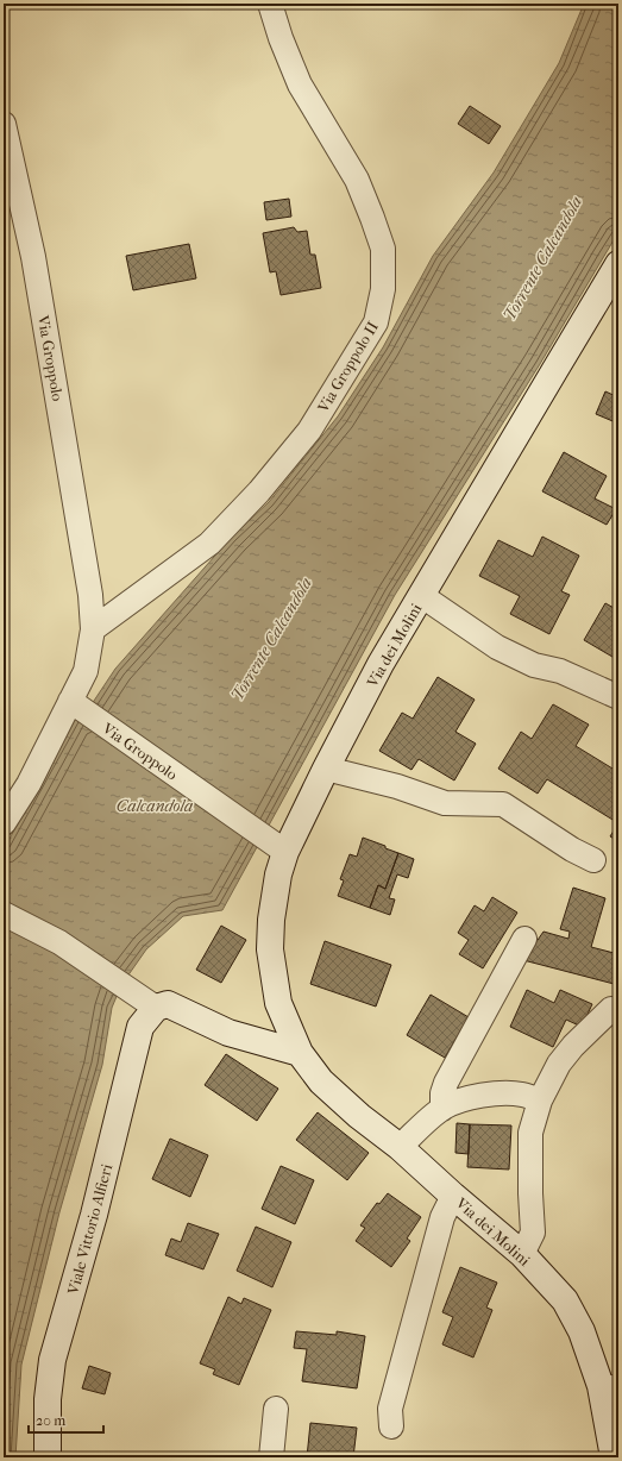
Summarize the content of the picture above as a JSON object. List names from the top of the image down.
{
  "streets": {
    "street": [
      "Via Groppolo",
      "Via Groppolo II",
      "Via dei Molini",
      "Viale Vittorio Alfieri"
    ]
  },
  "crossings": [
    ["Via Groppolo", "Via Groppolo II"],
    ["Via Groppolo", "Via dei Molini"]
  ],
  "water": ["Torrente Calcandola", "Calcandola"],
  "scale_bar": "20 m"
}
